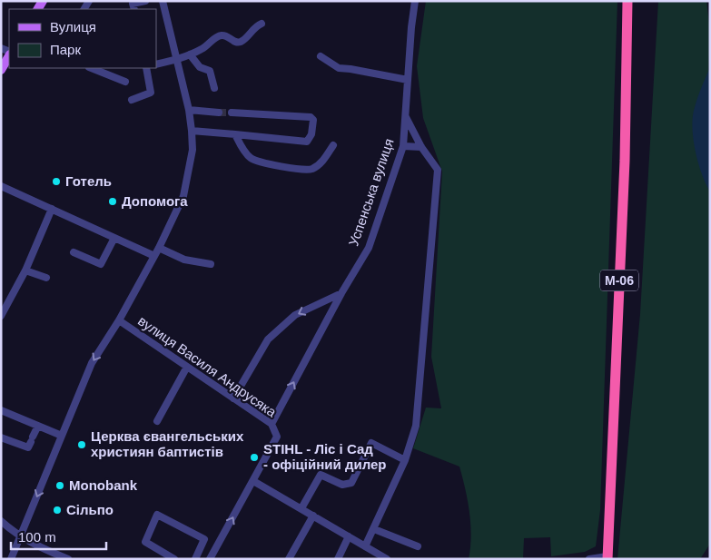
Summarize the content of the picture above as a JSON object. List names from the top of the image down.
{
  "streets": {
    "highway": ["М-06"],
    "street": ["Успенська вулиця", "вулиця Василя Андрусяка"]
  },
  "crossings": [
    ["Успенська вулиця", "вулиця Василя Андрусяка"]
  ],
  "places": [
    "Готель",
    "Допомога",
    "Церква євангельських християн баптистів",
    "STIHL - Ліс і Сад - офіційний дилер",
    "Monobank",
    "Сільпо"
  ],
  "legend": ["Вулиця", "Парк"],
  "scale_bar": "100 m"
}
